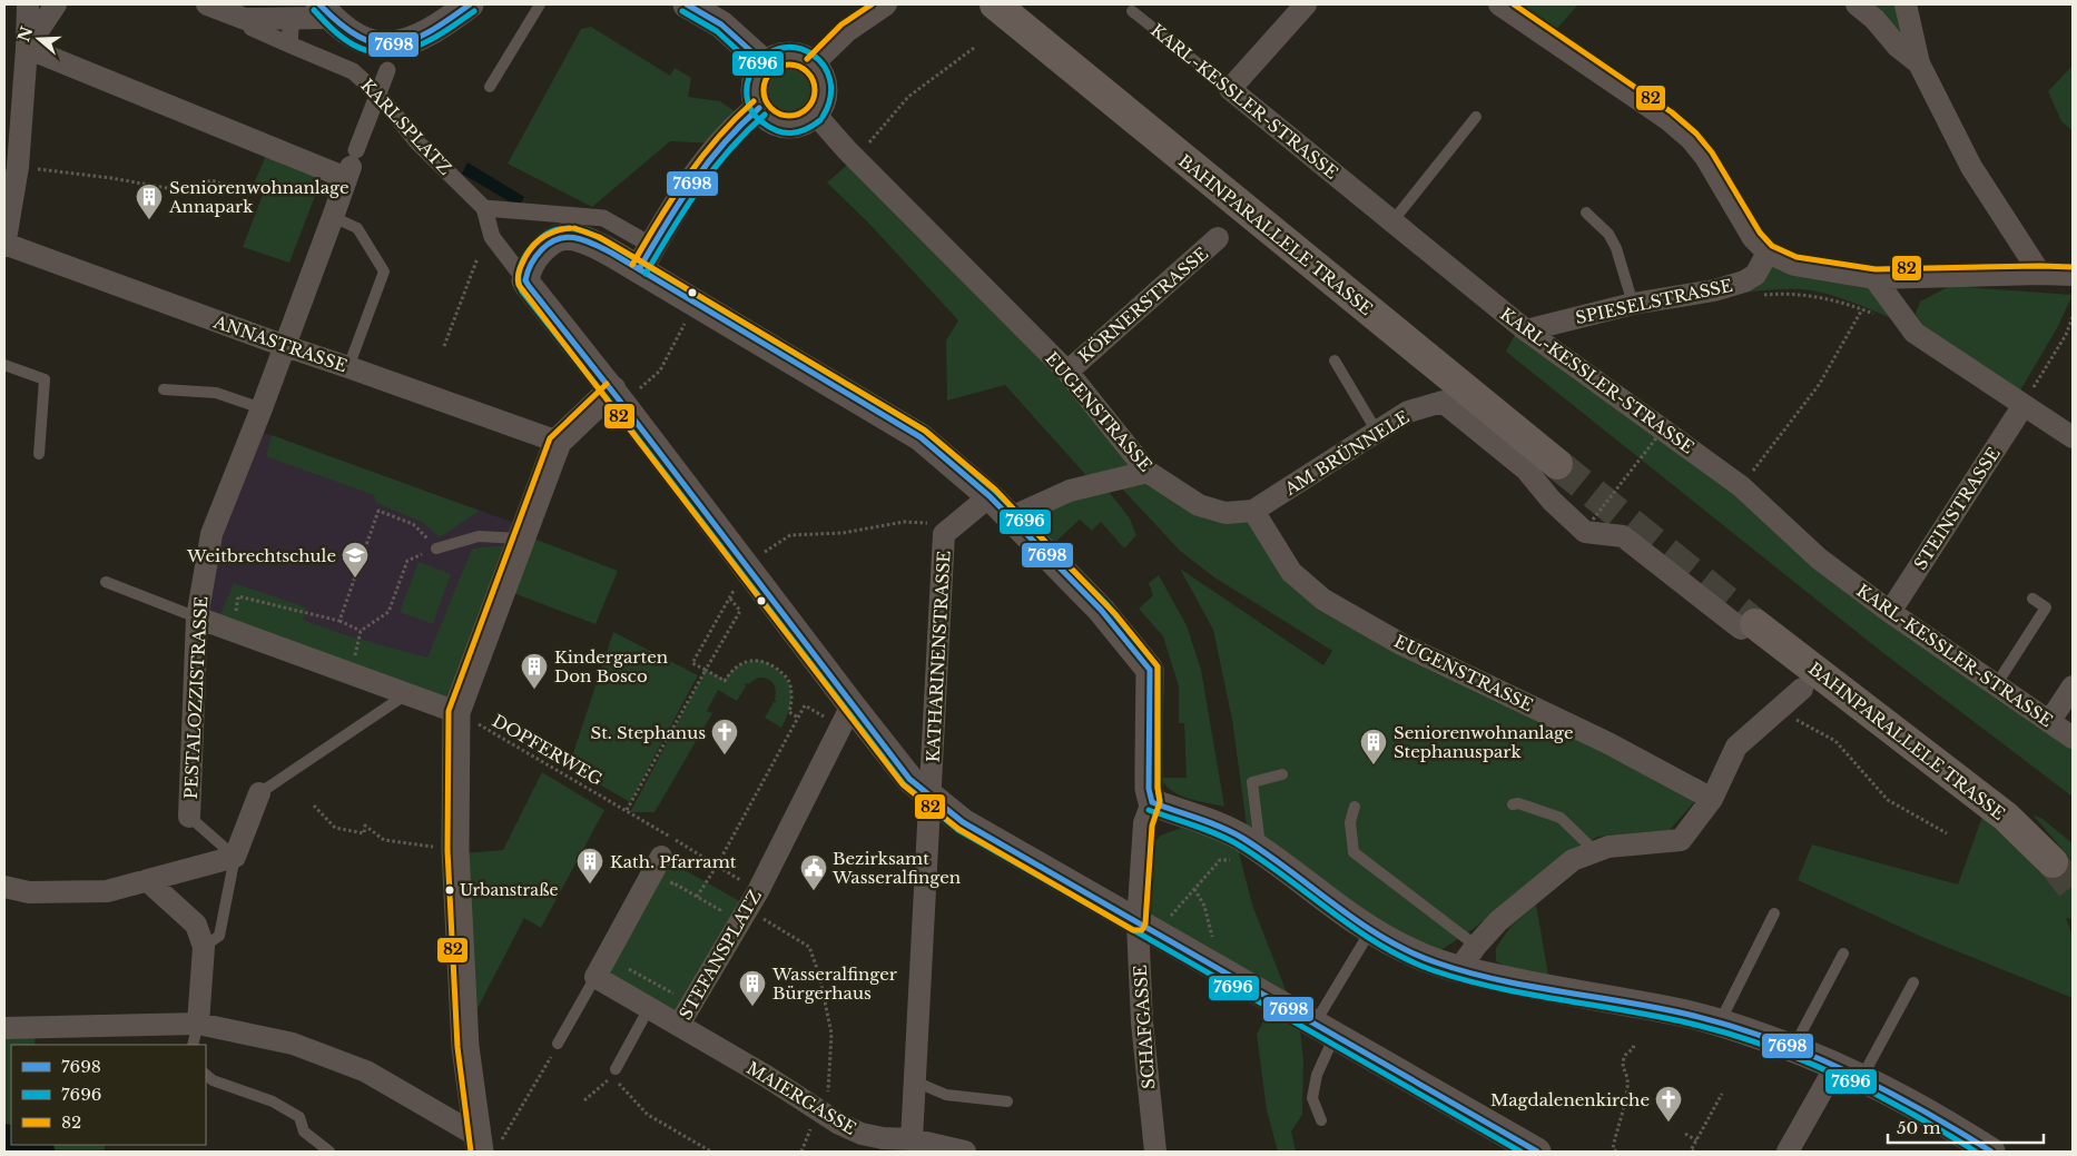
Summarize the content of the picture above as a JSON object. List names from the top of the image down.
{
  "streets": {
    "main road": ["BAHNPARALLELE TRASSE"],
    "street": [
      "KARL-KESSLER-STRASSE",
      "KARLSPLATZ",
      "SPIESELSTRASSE",
      "KÖRNERSTRASSE",
      "ANNASTRASSE",
      "EUGENSTRASSE",
      "AM BRÜNNELE",
      "STEINSTRASSE",
      "KATHARINENSTRASSE",
      "PESTALOZZISTRASSE",
      "STEFANSPLATZ",
      "SCHAFGASSE",
      "MAIERGASSE"
    ],
    "path": ["DOPFERWEG"]
  },
  "crossings": [
    ["KARL-KESSLER-STRASSE", "SPIESELSTRASSE"],
    ["KARL-KESSLER-STRASSE", "STEINSTRASSE"],
    ["KARLSPLATZ", "PESTALOZZISTRASSE"],
    ["BAHNPARALLELE TRASSE", "AM BRÜNNELE"],
    ["KÖRNERSTRASSE", "EUGENSTRASSE"],
    ["ANNASTRASSE", "PESTALOZZISTRASSE"],
    ["EUGENSTRASSE", "AM BRÜNNELE"],
    ["KATHARINENSTRASSE", "MAIERGASSE"],
    ["DOPFERWEG", "STEFANSPLATZ"],
    ["STEFANSPLATZ", "MAIERGASSE"]
  ],
  "places": {
    "building": [
      "Seniorenwohnanlage Annapark",
      "Kindergarten Don Bosco",
      "Seniorenwohnanlage Stephanuspark",
      "Kath. Pfarramt",
      "Wasseralfinger Bürgerhaus"
    ],
    "school or university": ["Weitbrechtschule"],
    "church": ["St. Stephanus", "Magdalenenkirche"],
    "other": ["Urbanstraße"],
    "public building": ["Bezirksamt Wasseralfingen"]
  },
  "lines": ["transit line 7698", "transit line 82", "transit line 7696"],
  "legend": ["7698", "7696", "82"],
  "scale_bar": "50 m",
  "north": "left"
}
